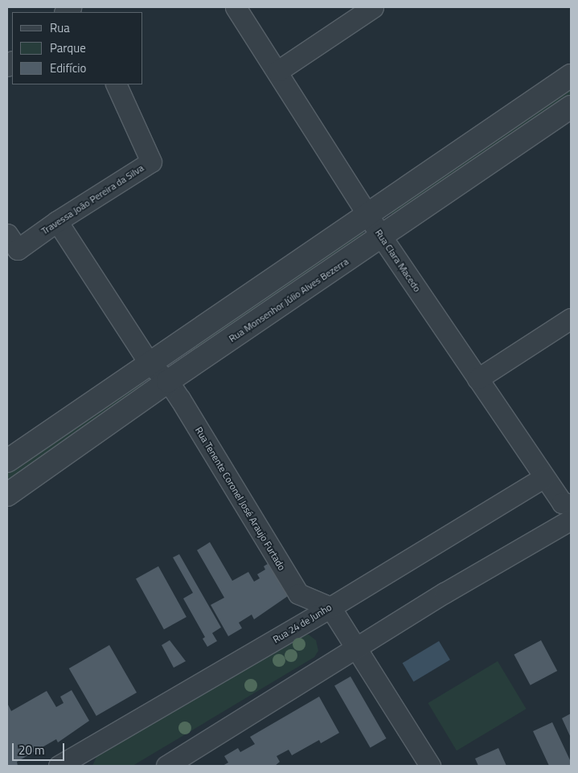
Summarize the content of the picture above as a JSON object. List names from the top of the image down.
{
  "streets": {
    "street": [
      "Travessa João Pereira da Silva",
      "Rua Clara Macedo",
      "Rua Monsenhor Júlio Alves Bezerra",
      "Rua Tenente Coronel José Araujo Furtado",
      "Rua 24 de Junho"
    ]
  },
  "crossings": [
    ["Travessa João Pereira da Silva", "Rua Tenente Coronel José Araujo Furtado"],
    ["Rua Clara Macedo", "Rua Monsenhor Júlio Alves Bezerra"],
    ["Rua Clara Macedo", "Rua 24 de Junho"],
    ["Rua Monsenhor Júlio Alves Bezerra", "Rua Tenente Coronel José Araujo Furtado"],
    ["Rua Tenente Coronel José Araujo Furtado", "Rua 24 de Junho"]
  ],
  "legend": ["Rua", "Parque", "Edifício"],
  "scale_bar": "20 m"
}
